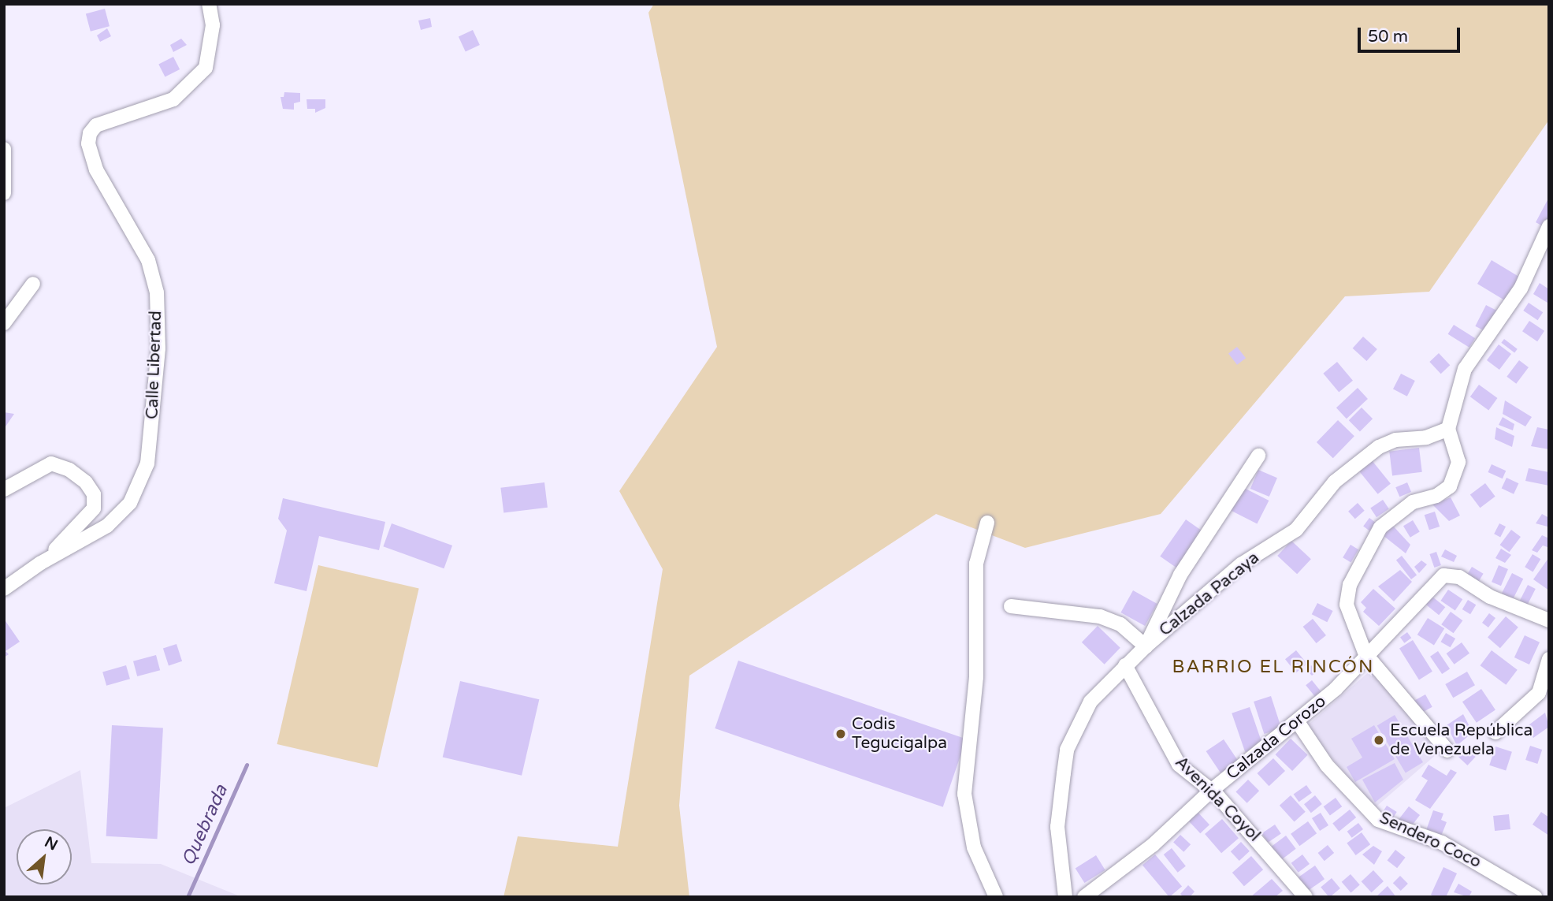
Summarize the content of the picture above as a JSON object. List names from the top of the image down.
{
  "streets": {
    "street": [
      "Calle Libertad",
      "Calzada Pacaya",
      "Calzada Corozo",
      "Avenida Coyol",
      "Sendero Coco"
    ]
  },
  "crossings": [
    ["Calzada Pacaya", "Avenida Coyol"],
    ["Calzada Corozo", "Avenida Coyol"],
    ["Calzada Corozo", "Sendero Coco"]
  ],
  "districts": ["BARRIO EL RINCÓN"],
  "water": ["Quebrada"],
  "places": ["Codis Tegucigalpa", "Escuela República de Venezuela"],
  "scale_bar": "50 m",
  "north": "top right"
}
